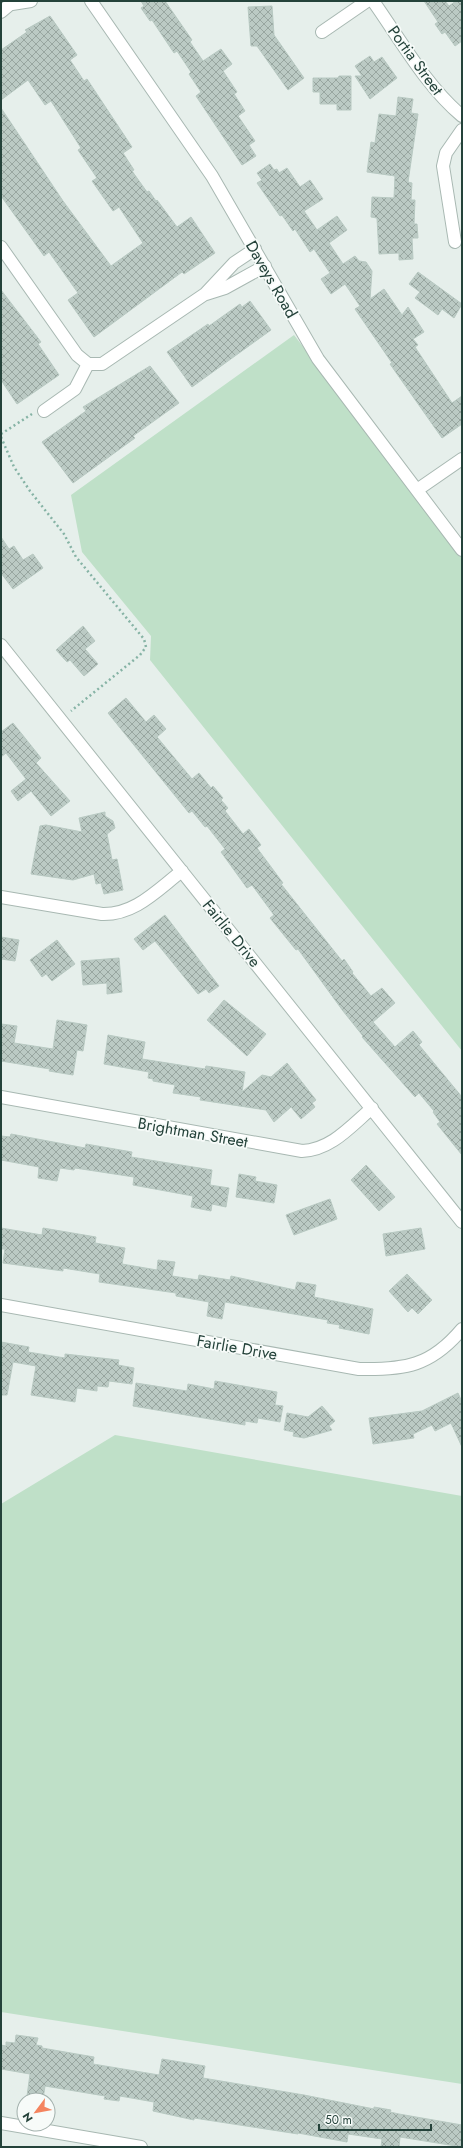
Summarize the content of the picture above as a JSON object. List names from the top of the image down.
{
  "streets": {
    "street": [
      "Portia Street",
      "Daveys Road",
      "Fairlie Drive",
      "Brightman Street"
    ]
  },
  "crossings": [
    ["Fairlie Drive", "Brightman Street"]
  ],
  "scale_bar": "50 m",
  "north": "bottom left"
}
